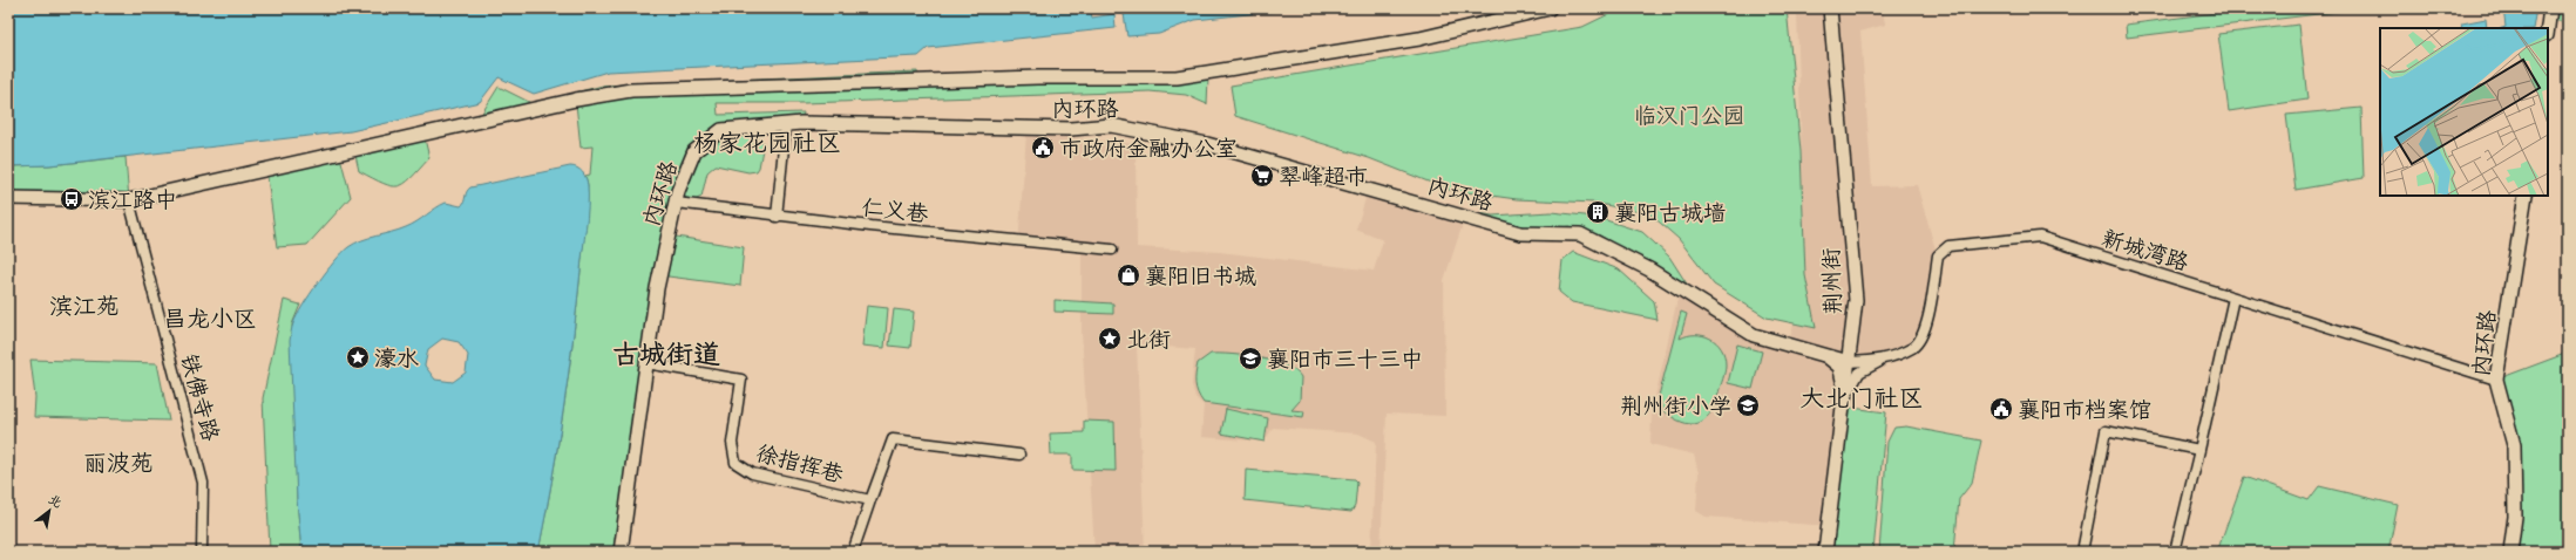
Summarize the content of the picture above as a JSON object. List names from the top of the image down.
{
  "streets": {
    "street": [
      "内环路",
      "仁义巷",
      "新城湾路",
      "荆州街",
      "铁佛寺路",
      "徐指挥巷"
    ]
  },
  "crossings": [
    ["内环路", "仁义巷"],
    ["内环路", "新城湾路"],
    ["内环路", "荆州街"],
    ["内环路", "徐指挥巷"],
    ["新城湾路", "荆州街"]
  ],
  "districts": [
    "杨家花园社区",
    "滨江苑",
    "昌龙小区",
    "古城街道",
    "大北门社区",
    "丽波苑"
  ],
  "parks": ["临汉门公园"],
  "places": {
    "public building": ["市政府金融办公室", "襄阳市档案馆"],
    "supermarket": ["翠峰超市"],
    "bus stop": ["滨江路中"],
    "building": ["襄阳古城墙"],
    "shop": ["襄阳旧书城"],
    "place": ["北街", "濠水"],
    "school or university": ["襄阳市三十三中", "荆州街小学"]
  },
  "north": "top right"
}
